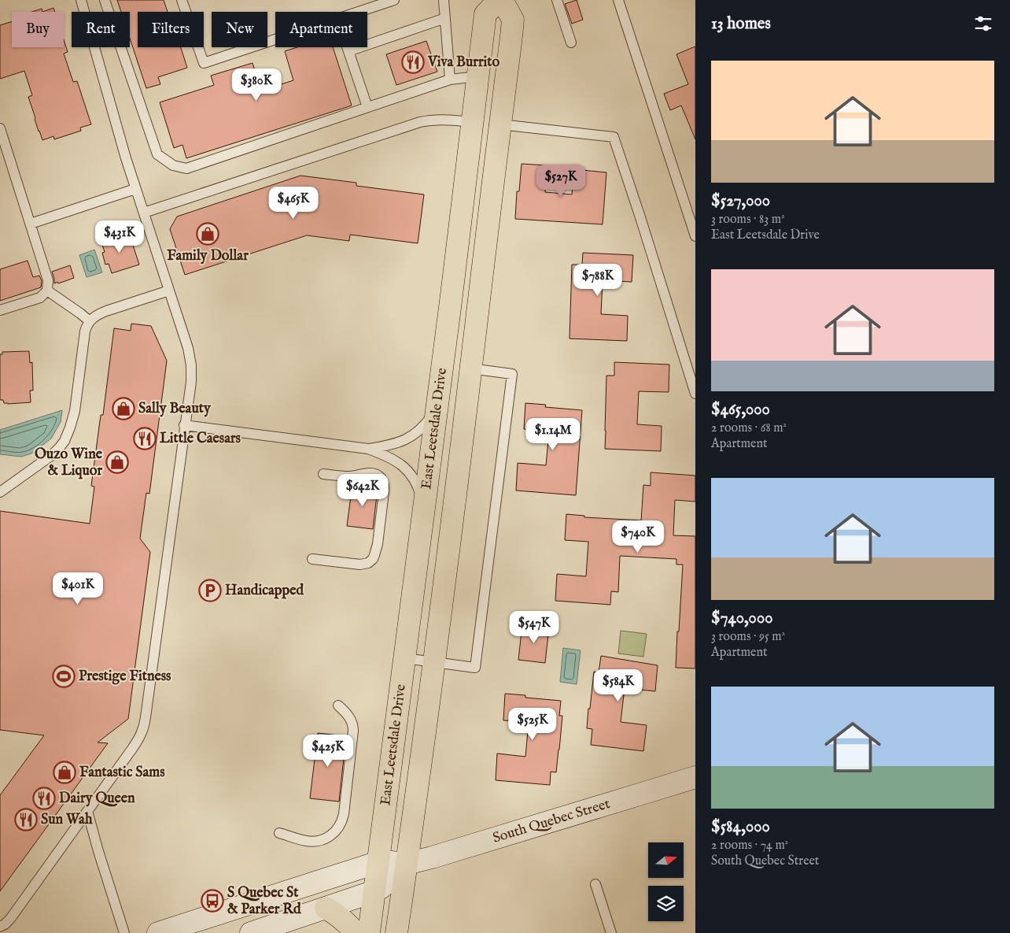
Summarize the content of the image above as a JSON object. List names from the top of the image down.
{
  "streets": {
    "main road": ["East Leetsdale Drive", "South Quebec Street"]
  },
  "crossings": [
    ["East Leetsdale Drive", "South Quebec Street"]
  ],
  "places": {
    "restaurant": [
      "Viva Burrito",
      "Little Caesars",
      "Dairy Queen",
      "Sun Wah"
    ],
    "shop": [
      "Family Dollar",
      "Sally Beauty",
      "Ouzo Wine & Liquor",
      "Fantastic Sams"
    ],
    "parking": ["Handicapped"],
    "sports": ["Prestige Fitness"],
    "bus stop": ["S Quebec St & Parker Rd"]
  },
  "north": "right",
  "page": {
    "heading": "13 homes",
    "chip": [
      "Buy",
      "Rent",
      "Filters",
      "New",
      "Apartment"
    ],
    "list": [
      {
        "name": "$527,000",
        "note": "3 rooms · 83 m² · East Leetsdale Drive"
      },
      {
        "name": "$465,000",
        "note": "2 rooms · 68 m² · Apartment"
      },
      {
        "name": "$740,000",
        "note": "3 rooms · 95 m² · Apartment"
      },
      {
        "name": "$584,000",
        "note": "2 rooms · 74 m² · South Quebec Street"
      }
    ],
    "price": [
      "$380K",
      "$527K",
      "$465K",
      "$431K",
      "$788K",
      "$1.14M",
      "$642K",
      "$740K",
      "$401K",
      "$547K",
      "$584K",
      "$525K",
      "$425K"
    ]
  }
}
